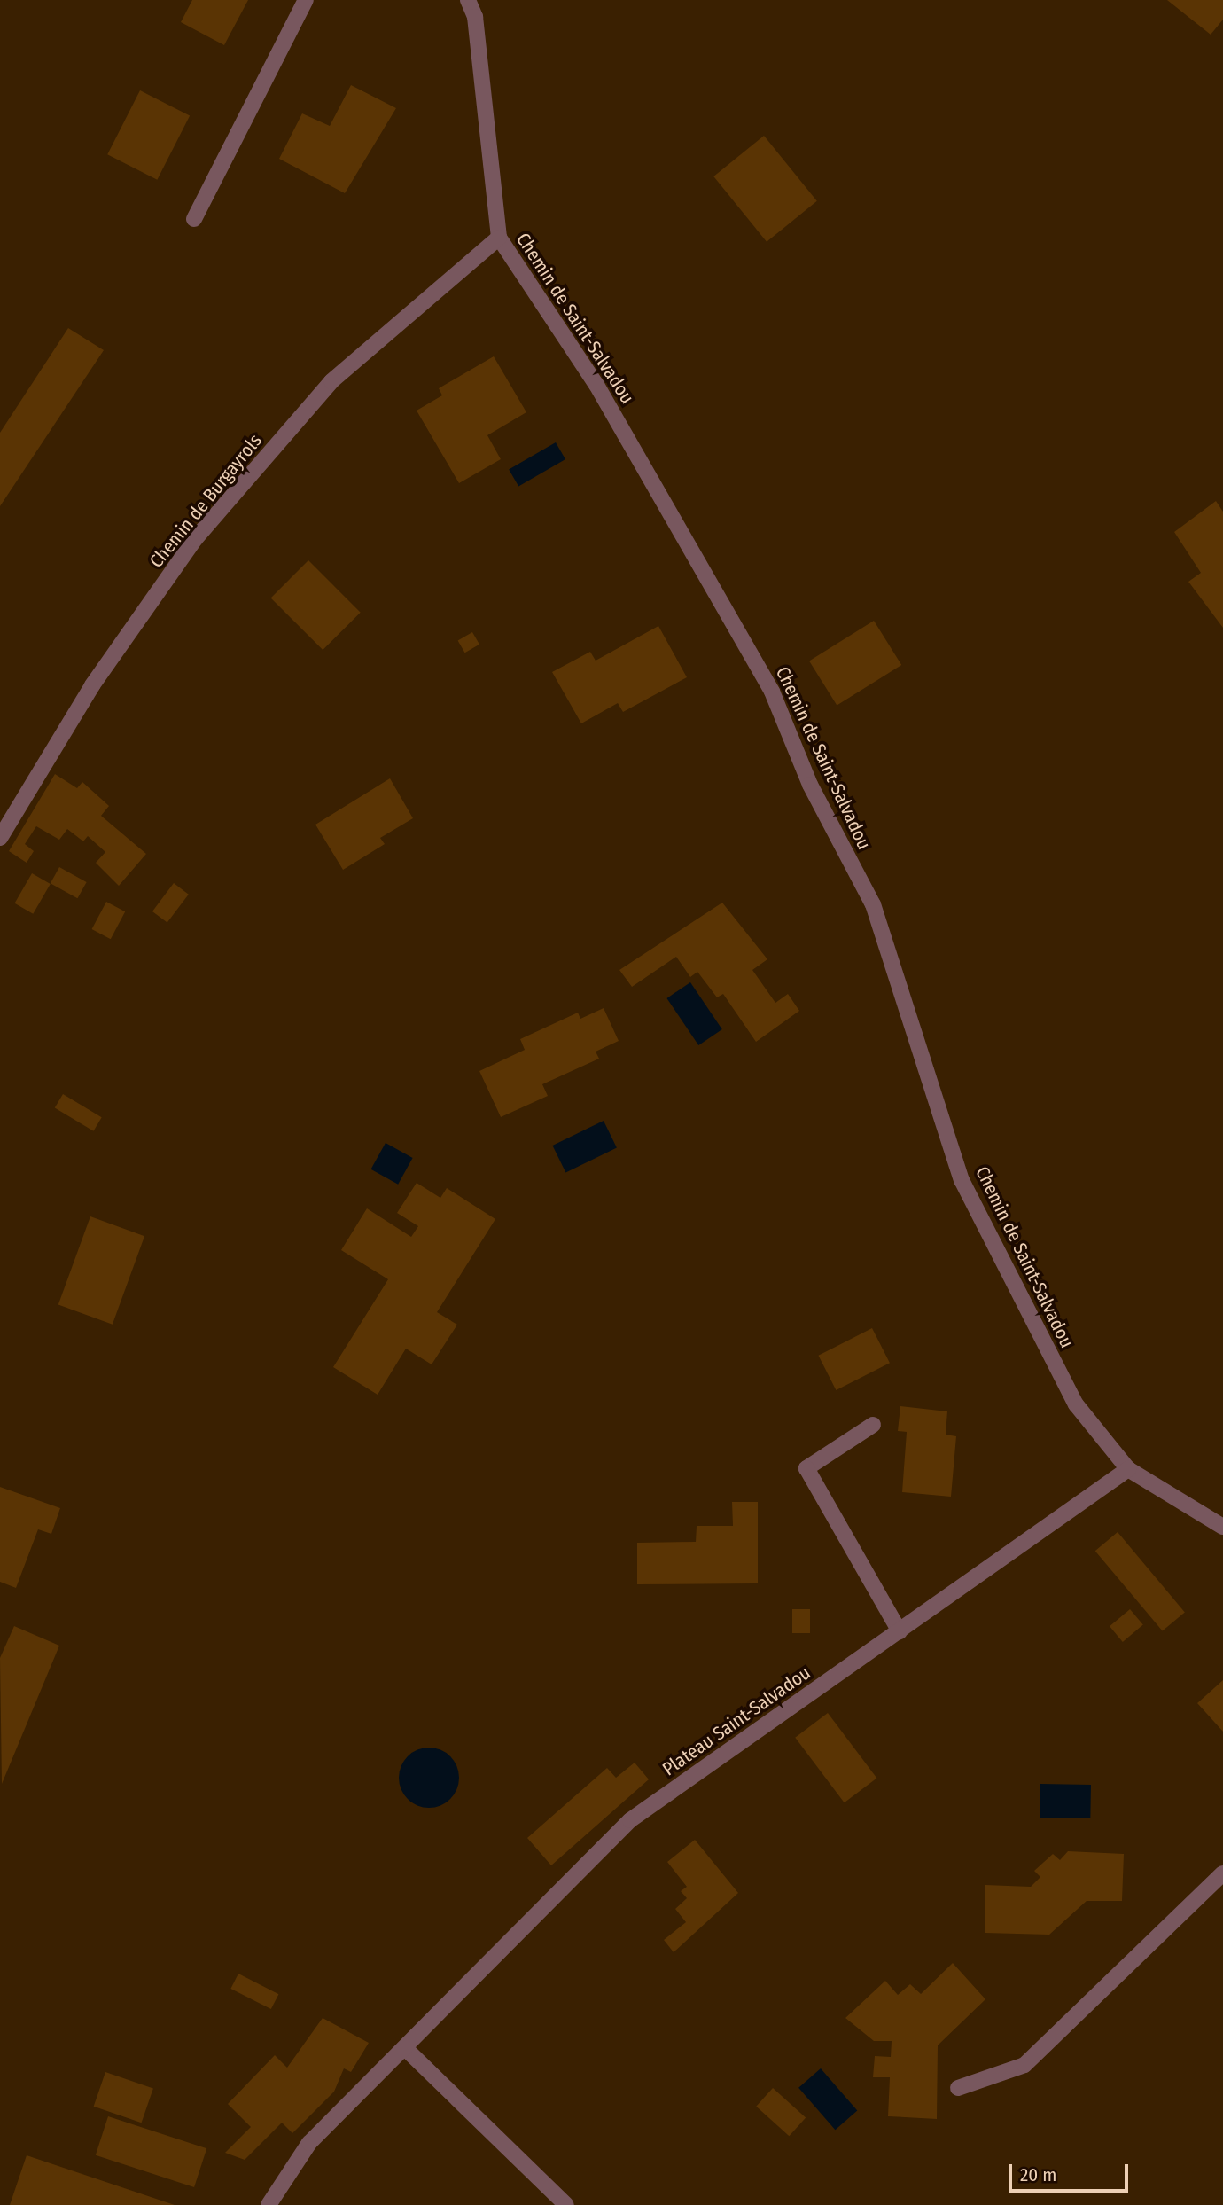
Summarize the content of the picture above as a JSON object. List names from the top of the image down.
{
  "streets": {
    "street": ["Chemin de Saint-Salvadou", "Chemin de Burgayrols", "Plateau Saint-Salvadou"]
  },
  "crossings": [
    ["Chemin de Saint-Salvadou", "Chemin de Burgayrols"],
    ["Chemin de Saint-Salvadou", "Plateau Saint-Salvadou"]
  ],
  "scale_bar": "20 m"
}
